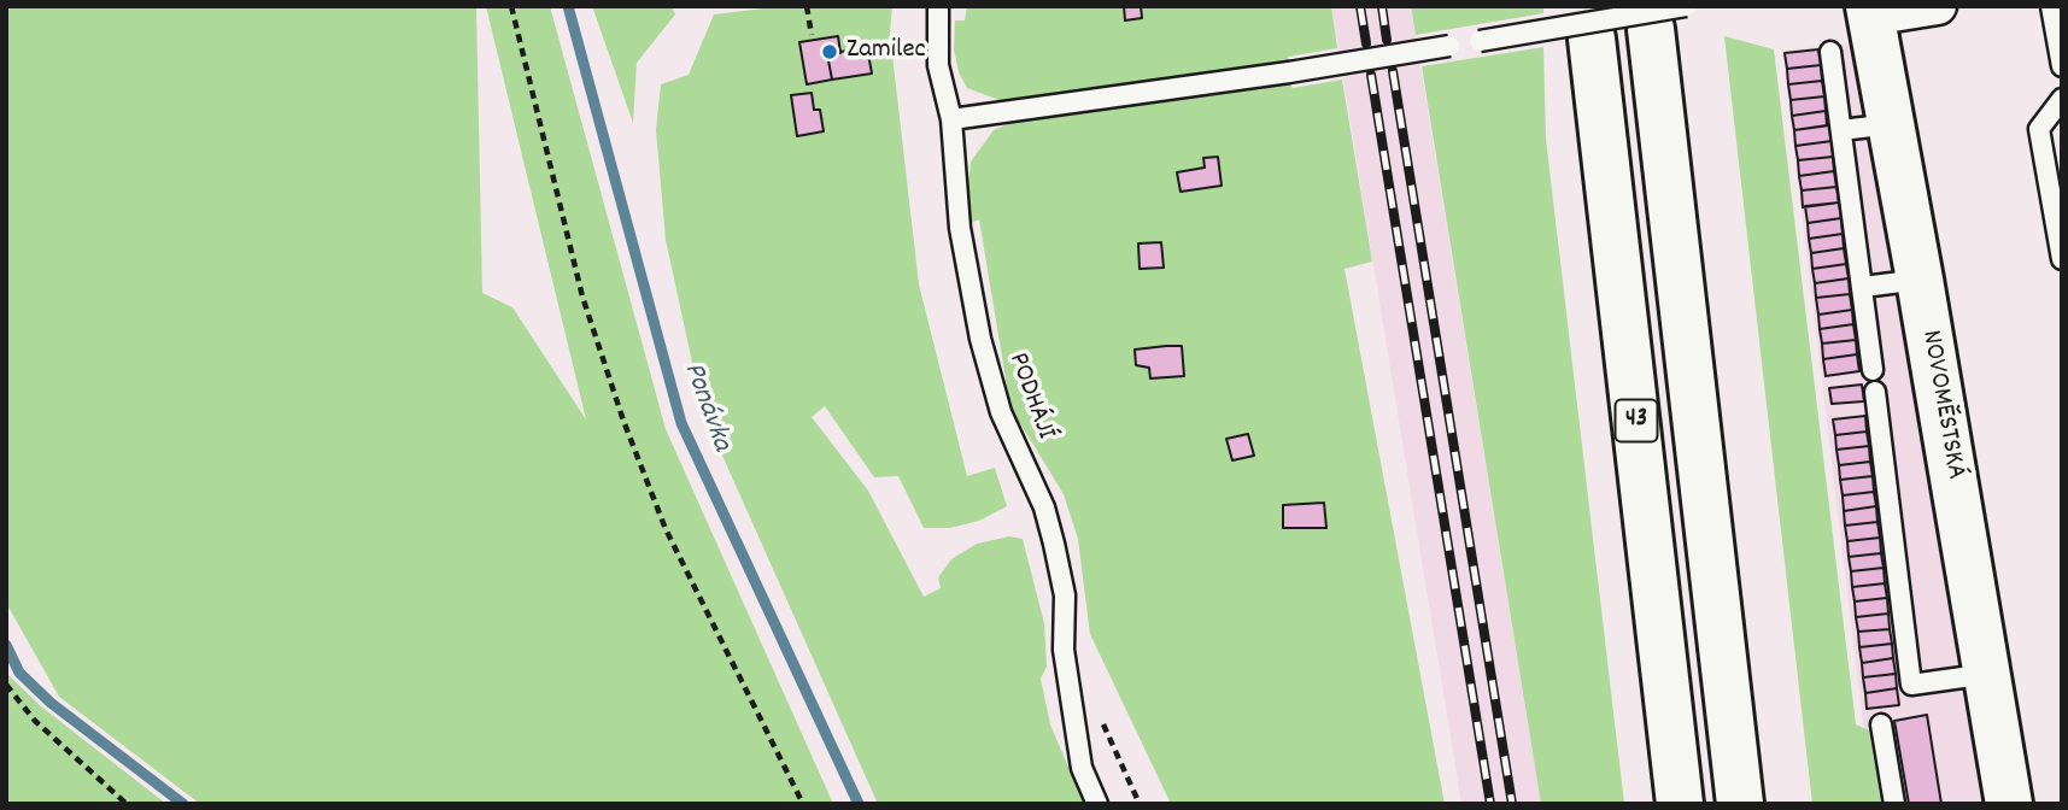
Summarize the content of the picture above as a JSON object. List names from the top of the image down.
{
  "streets": {
    "main road": ["NOVOMĚSTSKÁ", "43"],
    "lane": ["PODHÁJÍ"]
  },
  "water": ["Ponávka"],
  "places": ["Zamilec"]
}
